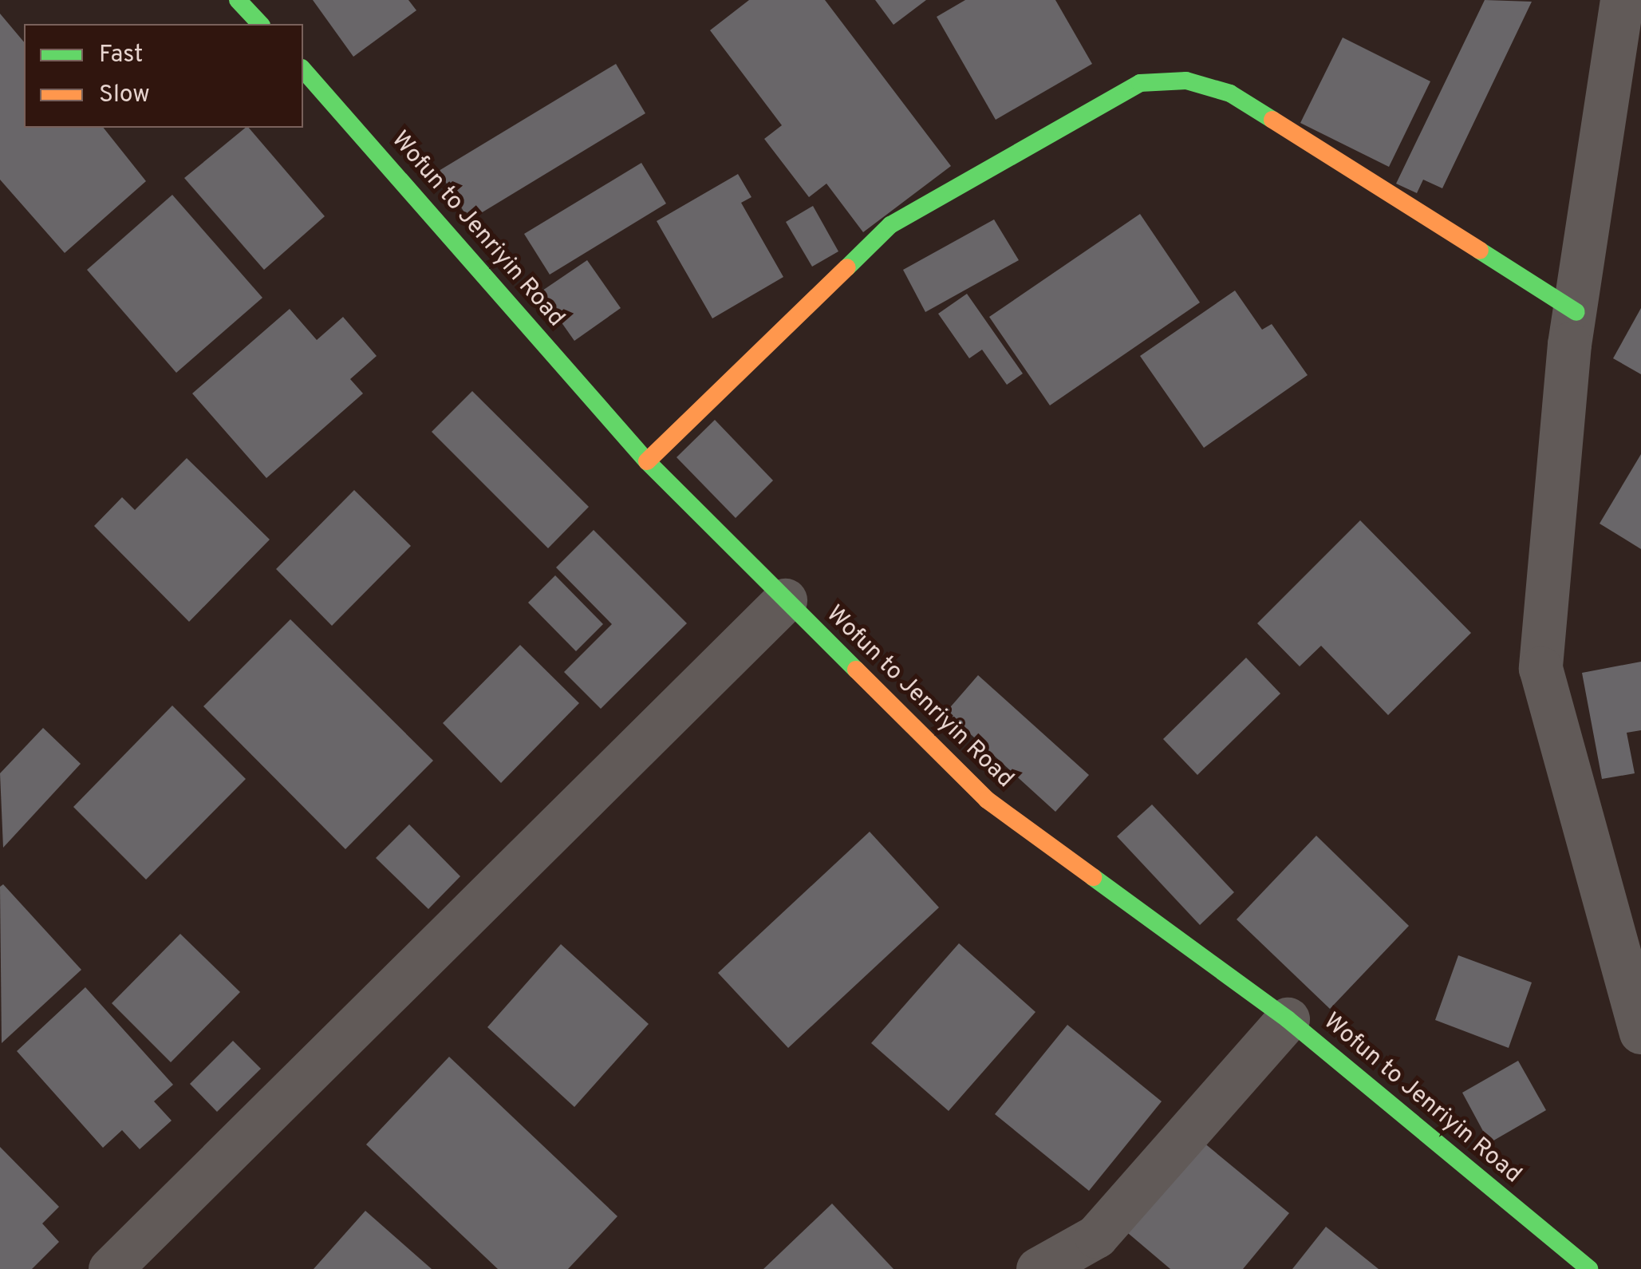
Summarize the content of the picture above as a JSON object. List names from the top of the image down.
{
  "streets": {
    "street": ["Wofun to Jenriyin Road"]
  },
  "legend": ["Fast", "Slow"]
}
